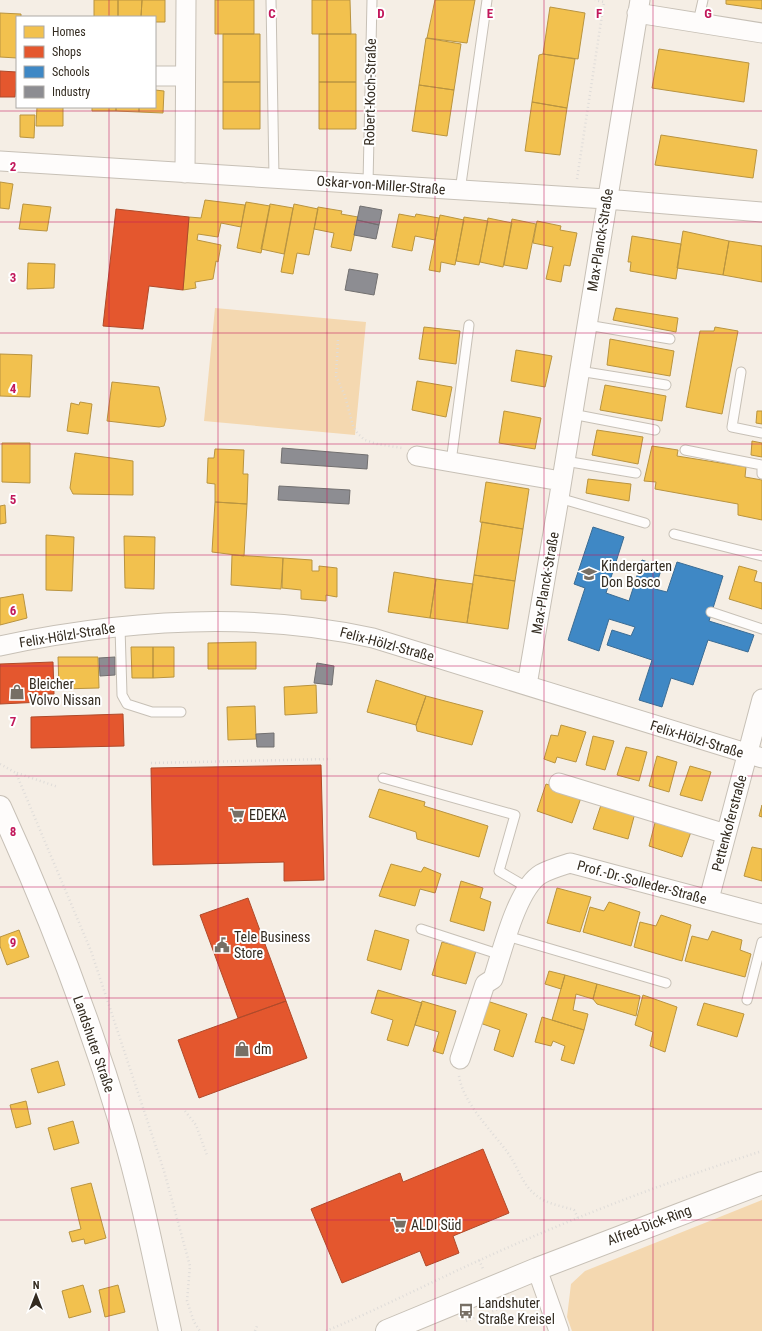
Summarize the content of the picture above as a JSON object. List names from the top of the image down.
{
  "streets": {
    "main road": ["Landshuter Straße", "Alfred-Dick-Ring"],
    "street": [
      "Oskar-von-Miller-Straße",
      "Max-Planck-Straße",
      "Felix-Hölzl-Straße",
      "Pettenkoferstraße",
      "Prof.-Dr.-Solleder-Straße"
    ],
    "lane": ["Robert-Koch-Straße"]
  },
  "crossings": [
    ["Robert-Koch-Straße", "Oskar-von-Miller-Straße"],
    ["Oskar-von-Miller-Straße", "Max-Planck-Straße"],
    ["Max-Planck-Straße", "Felix-Hölzl-Straße"],
    ["Felix-Hölzl-Straße", "Pettenkoferstraße"],
    ["Pettenkoferstraße", "Prof.-Dr.-Solleder-Straße"]
  ],
  "places": {
    "school or university": ["Kindergarten Don Bosco"],
    "shop": ["Bleicher Volvo Nissan", "dm"],
    "supermarket": ["EDEKA", "ALDI Süd"],
    "public building": ["Tele Business Store"],
    "bus stop": ["Landshuter Straße Kreisel"]
  },
  "legend": [
    "Homes",
    "Shops",
    "Schools",
    "Industry"
  ],
  "north": "top",
  "grid": {
    "columns": [
      "C",
      "D",
      "E",
      "F",
      "G"
    ],
    "rows": [
      "2",
      "3",
      "4",
      "5",
      "6",
      "7",
      "8",
      "9"
    ]
  }
}
